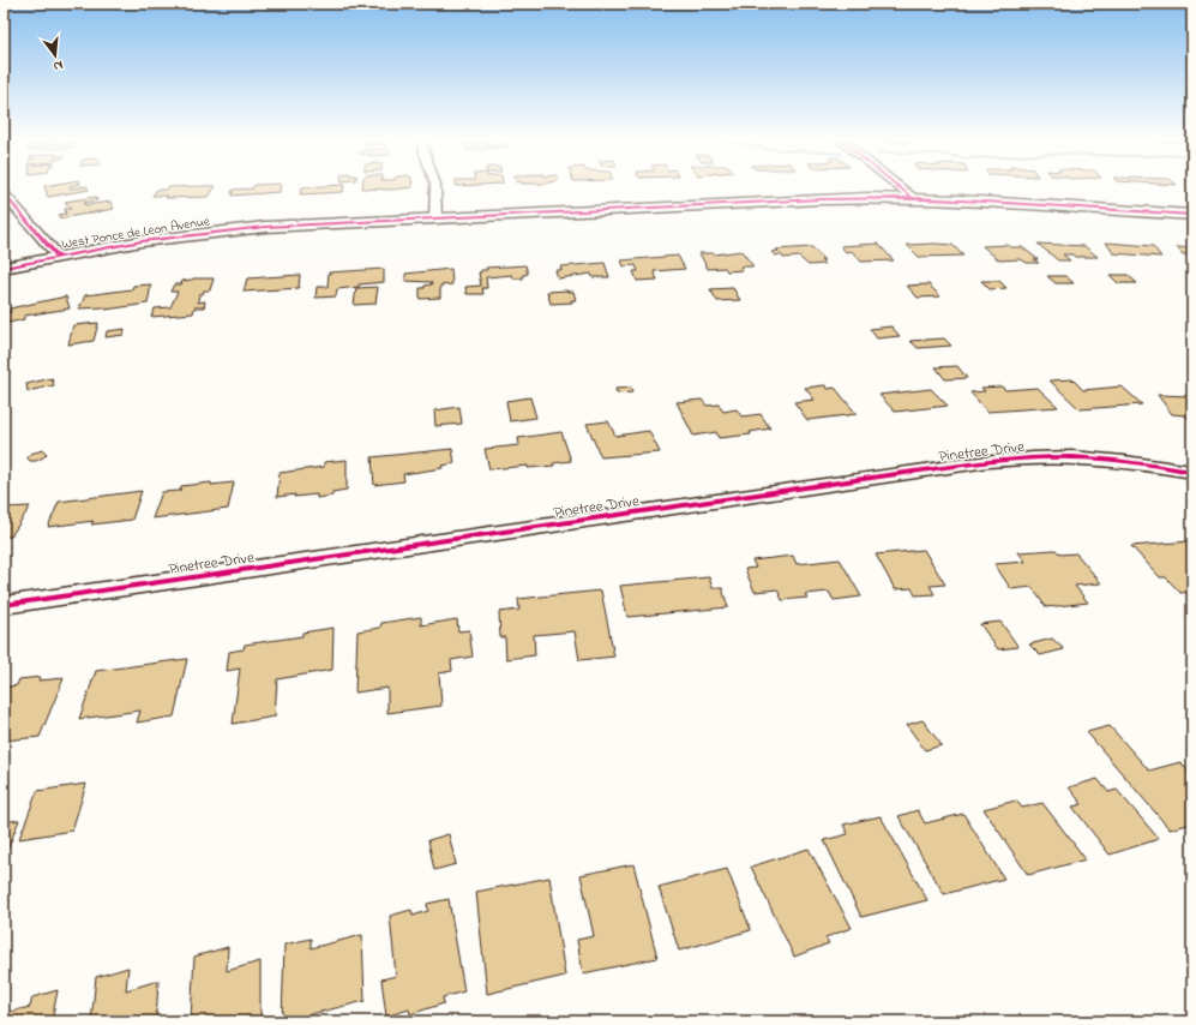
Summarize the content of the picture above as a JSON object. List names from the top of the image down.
{
  "streets": {
    "main road": ["West Ponce de Leon Avenue"],
    "street": ["Pinetree Drive"]
  },
  "north": "bottom"
}
